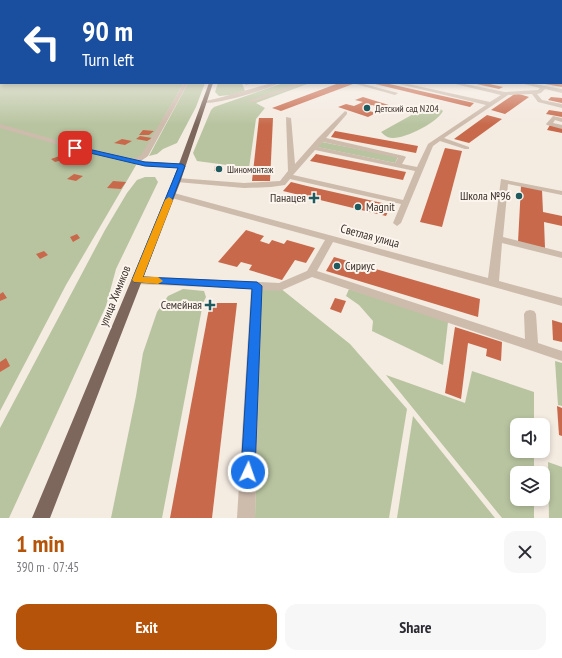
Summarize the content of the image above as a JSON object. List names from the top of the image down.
{
  "streets": {
    "main road": ["улица Химиков"],
    "street": ["Светлая улица"]
  },
  "crossings": [
    ["Светлая улица", "улица Химиков"]
  ],
  "places": {
    "other": [
      "Детский сад N204",
      "Шиномонтаж",
      "Школа №96",
      "Magnit",
      "Сириус"
    ],
    "health": ["Панацея", "Семейная"]
  },
  "page": {
    "turn": ["90 m", "Turn left"],
    "heading": ["1 min", "390 m · 07:45"],
    "buttons": ["Exit", "Share"]
  }
}
